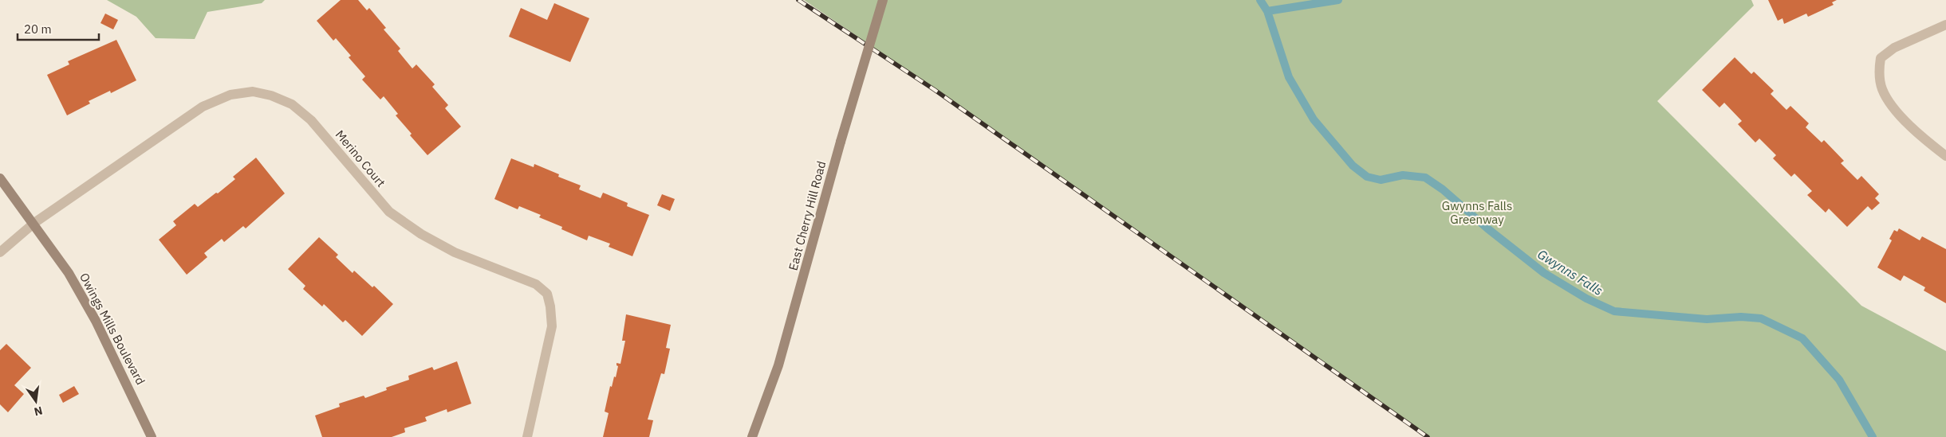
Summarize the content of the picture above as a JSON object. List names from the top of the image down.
{
  "streets": {
    "main road": ["East Cherry Hill Road", "Owings Mills Boulevard"],
    "street": ["Merino Court"]
  },
  "crossings": [
    ["Merino Court", "Owings Mills Boulevard"]
  ],
  "water": ["Gwynns Falls"],
  "parks": ["Gwynns Falls Greenway"],
  "scale_bar": "20 m",
  "north": "bottom"
}
